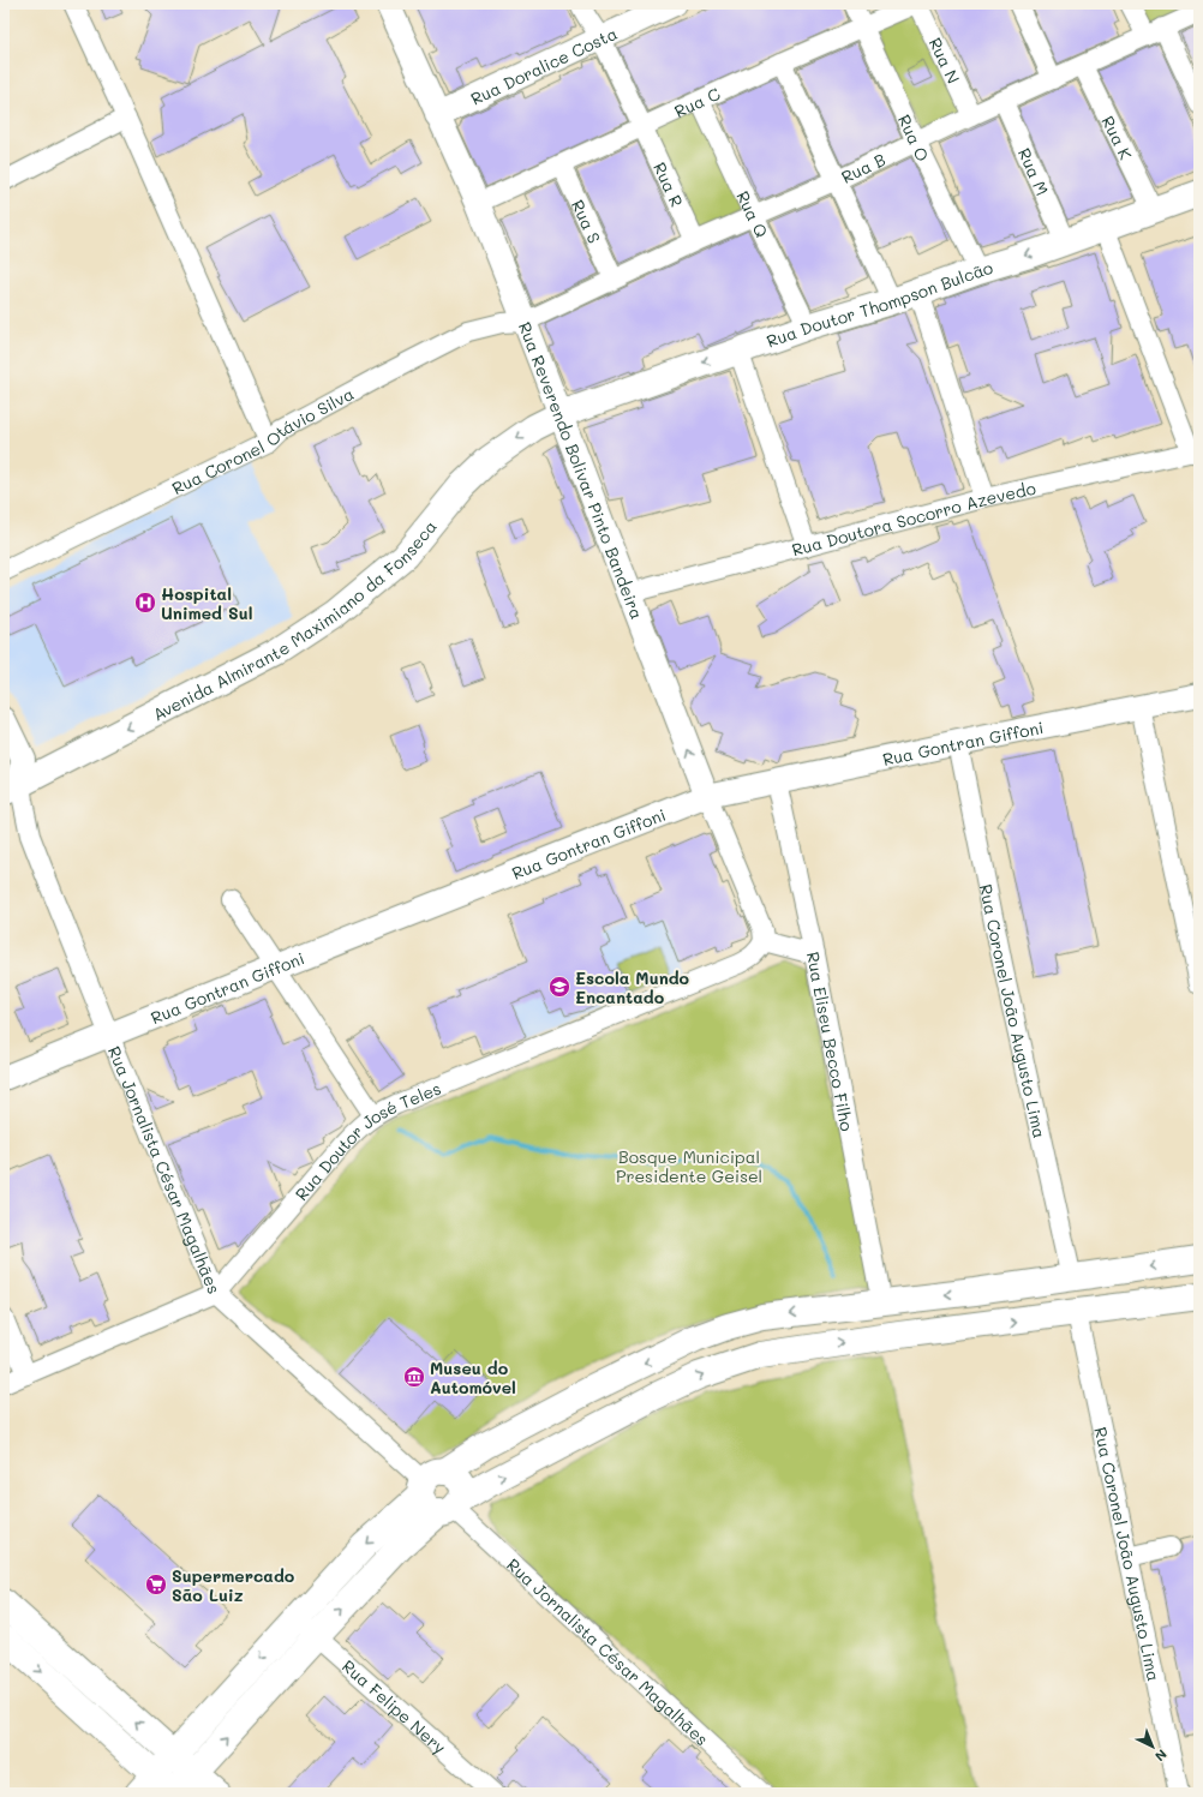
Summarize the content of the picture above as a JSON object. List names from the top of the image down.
{
  "streets": {
    "main road": ["Rua Doutor Thompson Bulcão", "Avenida Almirante Maximiano da Fonseca"],
    "street": [
      "Rua N",
      "Rua Doralice Costa",
      "Rua C",
      "Rua O",
      "Rua K",
      "Rua B",
      "Rua M",
      "Rua R",
      "Rua Q",
      "Rua S",
      "Rua Coronel Otávio Silva",
      "Rua Reverendo Bolivar Pinto Bandeira",
      "Rua Doutora Socorro Azevedo",
      "Rua Gontran Giffoni",
      "Rua Coronel João Augusto Lima",
      "Rua Eliseu Becco Filho",
      "Rua Doutor José Teles",
      "Rua Jornalista César Magalhães",
      "Rua Felipe Nery"
    ]
  },
  "crossings": [
    ["Rua N", "Rua C"],
    ["Rua N", "Rua B"],
    ["Rua Doralice Costa", "Rua R"],
    ["Rua Doralice Costa", "Rua Reverendo Bolivar Pinto Bandeira"],
    ["Rua C", "Rua O"],
    ["Rua C", "Rua R"],
    ["Rua C", "Rua Q"],
    ["Rua C", "Rua S"],
    ["Rua C", "Rua Reverendo Bolivar Pinto Bandeira"],
    ["Rua O", "Rua B"],
    ["Rua O", "Rua Doutor Thompson Bulcão"],
    ["Rua K", "Rua B"],
    ["Rua K", "Rua Doutor Thompson Bulcão"],
    ["Rua B", "Rua M"],
    ["Rua B", "Rua R"],
    ["Rua B", "Rua Q"],
    ["Rua B", "Rua S"],
    ["Rua B", "Rua Coronel Otávio Silva"],
    ["Rua B", "Rua Reverendo Bolivar Pinto Bandeira"],
    ["Rua M", "Rua Doutor Thompson Bulcão"],
    ["Rua Q", "Rua Doutor Thompson Bulcão"],
    ["Rua Doutor Thompson Bulcão", "Rua Reverendo Bolivar Pinto Bandeira"],
    ["Rua Doutor Thompson Bulcão", "Avenida Almirante Maximiano da Fonseca"],
    ["Rua Coronel Otávio Silva", "Rua Reverendo Bolivar Pinto Bandeira"],
    ["Rua Reverendo Bolivar Pinto Bandeira", "Rua Doutora Socorro Azevedo"],
    ["Rua Reverendo Bolivar Pinto Bandeira", "Avenida Almirante Maximiano da Fonseca"],
    ["Rua Reverendo Bolivar Pinto Bandeira", "Rua Gontran Giffoni"],
    ["Rua Reverendo Bolivar Pinto Bandeira", "Rua Doutor José Teles"],
    ["Avenida Almirante Maximiano da Fonseca", "Rua Jornalista César Magalhães"],
    ["Rua Gontran Giffoni", "Rua Coronel João Augusto Lima"],
    ["Rua Gontran Giffoni", "Rua Eliseu Becco Filho"],
    ["Rua Gontran Giffoni", "Rua Jornalista César Magalhães"],
    ["Rua Doutor José Teles", "Rua Jornalista César Magalhães"]
  ],
  "one_way": ["Rua Doutor Thompson Bulcão", "Avenida Almirante Maximiano da Fonseca"],
  "parks": ["Bosque Municipal Presidente Geisel"],
  "places": {
    "hospital": ["Hospital Unimed Sul"],
    "school or university": ["Escola Mundo Encantado"],
    "museum": ["Museu do Automóvel"],
    "supermarket": ["Supermercado São Luiz"]
  },
  "north": "bottom right"
}
